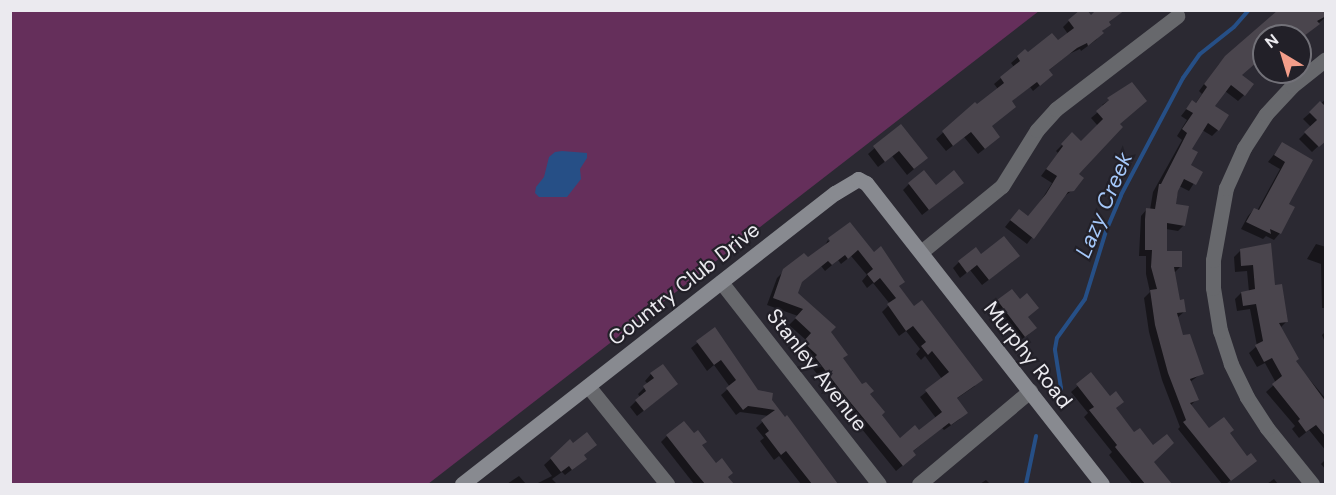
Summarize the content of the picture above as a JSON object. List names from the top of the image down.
{
  "streets": {
    "street": ["Country Club Drive", "Murphy Road", "Stanley Avenue"]
  },
  "crossings": [
    ["Country Club Drive", "Murphy Road"],
    ["Country Club Drive", "Stanley Avenue"]
  ],
  "water": ["Lazy Creek"],
  "north": "top left"
}
